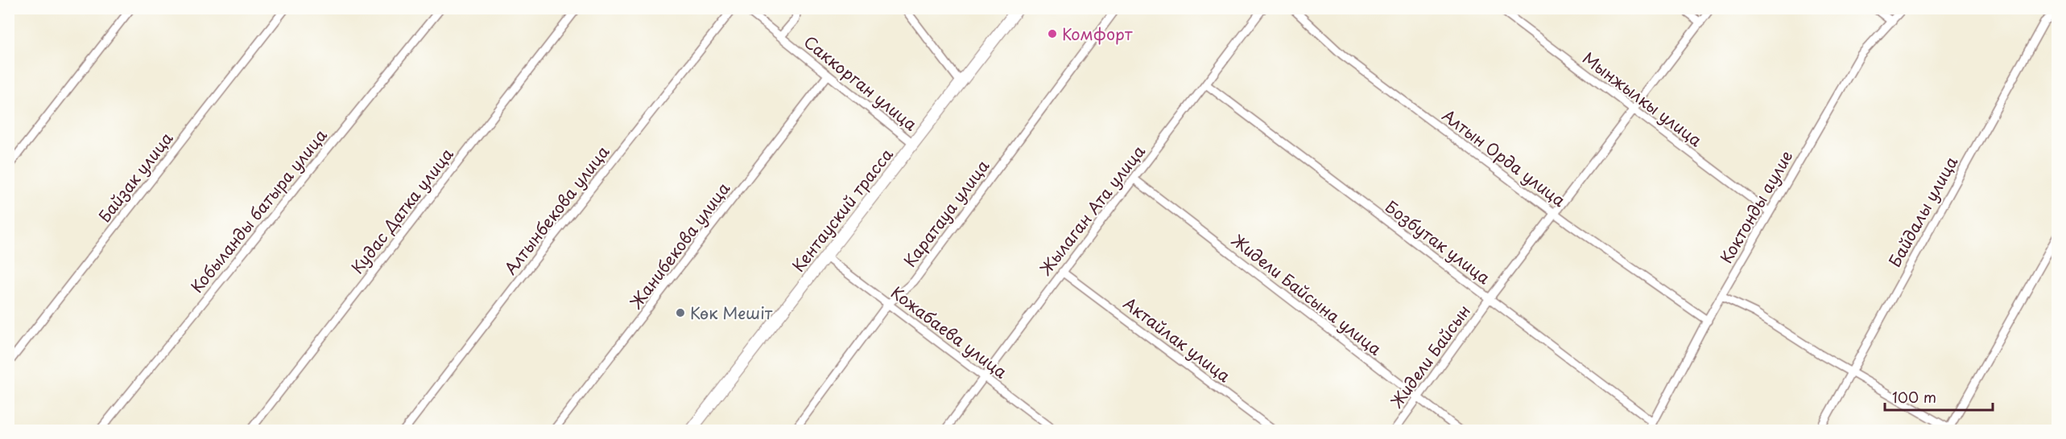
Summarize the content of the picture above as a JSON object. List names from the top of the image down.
{
  "streets": {
    "main road": ["Кентауский трасса"],
    "street": [
      "Саккорган улица",
      "Мынжылкы улица",
      "Алтын Орда улица",
      "Байзак улица",
      "Коктонды аулие",
      "Алтынбекова улица",
      "Жылаган Ата улица",
      "Кобыланды батыра улица",
      "Кудас Датка улица",
      "Байдалы улица",
      "Каратауа улица",
      "Бозбутак улица",
      "Жанибекова улица",
      "Жидели Байсына улица",
      "Кожабаева улица",
      "Актайлак улица",
      "Жидели Байсын"
    ]
  },
  "crossings": [
    ["Саккорган улица", "Кентауский трасса"],
    ["Саккорган улица", "Жанибекова улица"],
    ["Мынжылкы улица", "Коктонды аулие"],
    ["Мынжылкы улица", "Жидели Байсын"],
    ["Алтын Орда улица", "Коктонды аулие"],
    ["Алтын Орда улица", "Жидели Байсын"],
    ["Коктонды аулие", "Бозбутак улица"],
    ["Кентауский трасса", "Кожабаева улица"],
    ["Жылаган Ата улица", "Бозбутак улица"],
    ["Жылаган Ата улица", "Жидели Байсына улица"],
    ["Жылаган Ата улица", "Кожабаева улица"],
    ["Жылаган Ата улица", "Актайлак улица"],
    ["Каратауа улица", "Кожабаева улица"],
    ["Бозбутак улица", "Жидели Байсын"],
    ["Жидели Байсына улица", "Жидели Байсын"]
  ],
  "places": ["Комфорт", "Көк Мешіт"],
  "scale_bar": "100 m"
}
